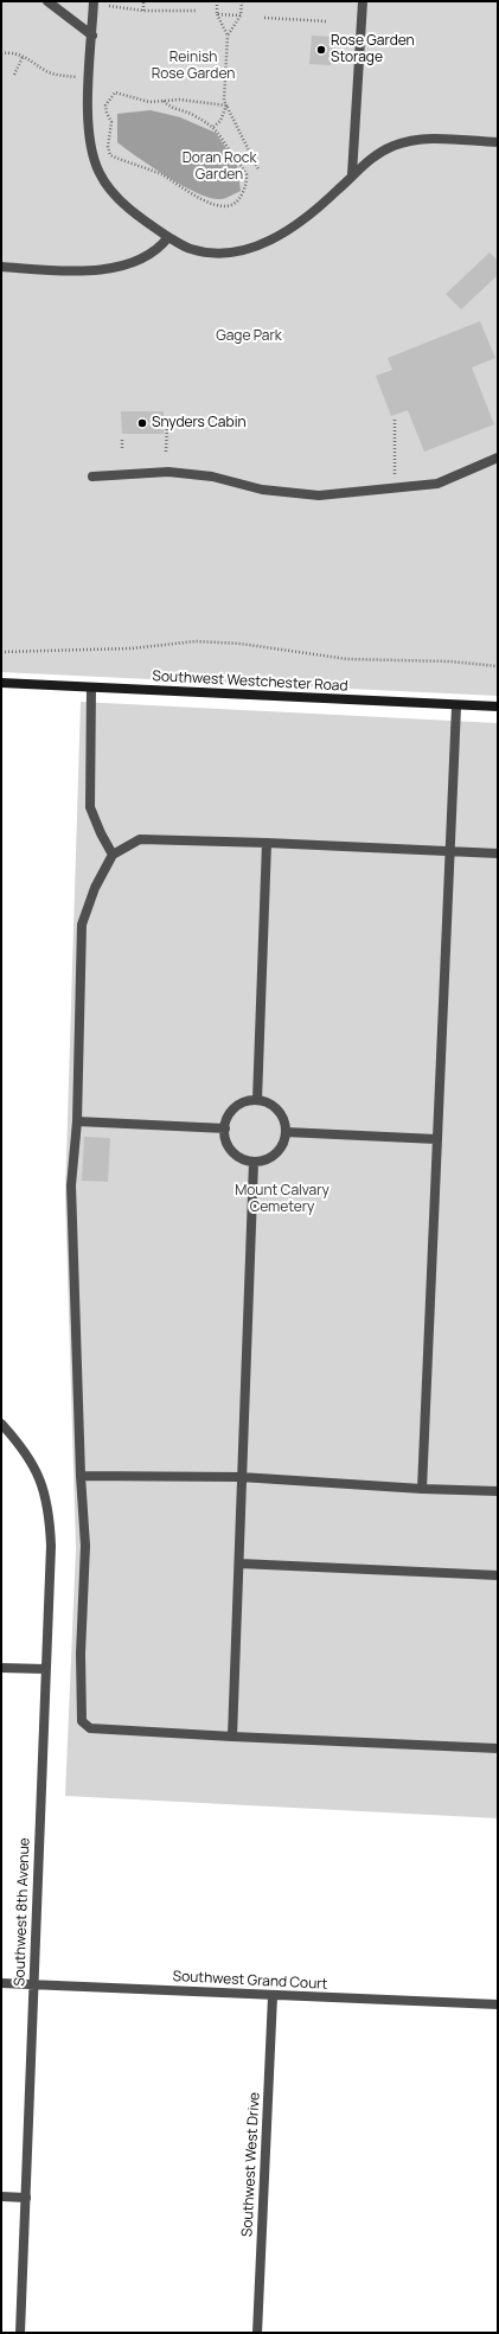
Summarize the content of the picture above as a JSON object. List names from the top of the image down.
{
  "streets": {
    "street": [
      "Southwest Westchester Road",
      "Southwest 8th Avenue",
      "Southwest Grand Court",
      "Southwest West Drive"
    ]
  },
  "crossings": [
    ["Southwest 8th Avenue", "Southwest Grand Court"],
    ["Southwest Grand Court", "Southwest West Drive"]
  ],
  "parks": [
    "Reinish Rose Garden",
    "Doran Rock Garden",
    "Gage Park",
    "Mount Calvary Cemetery"
  ],
  "places": ["Rose Garden Storage", "Snyders Cabin"]
}
